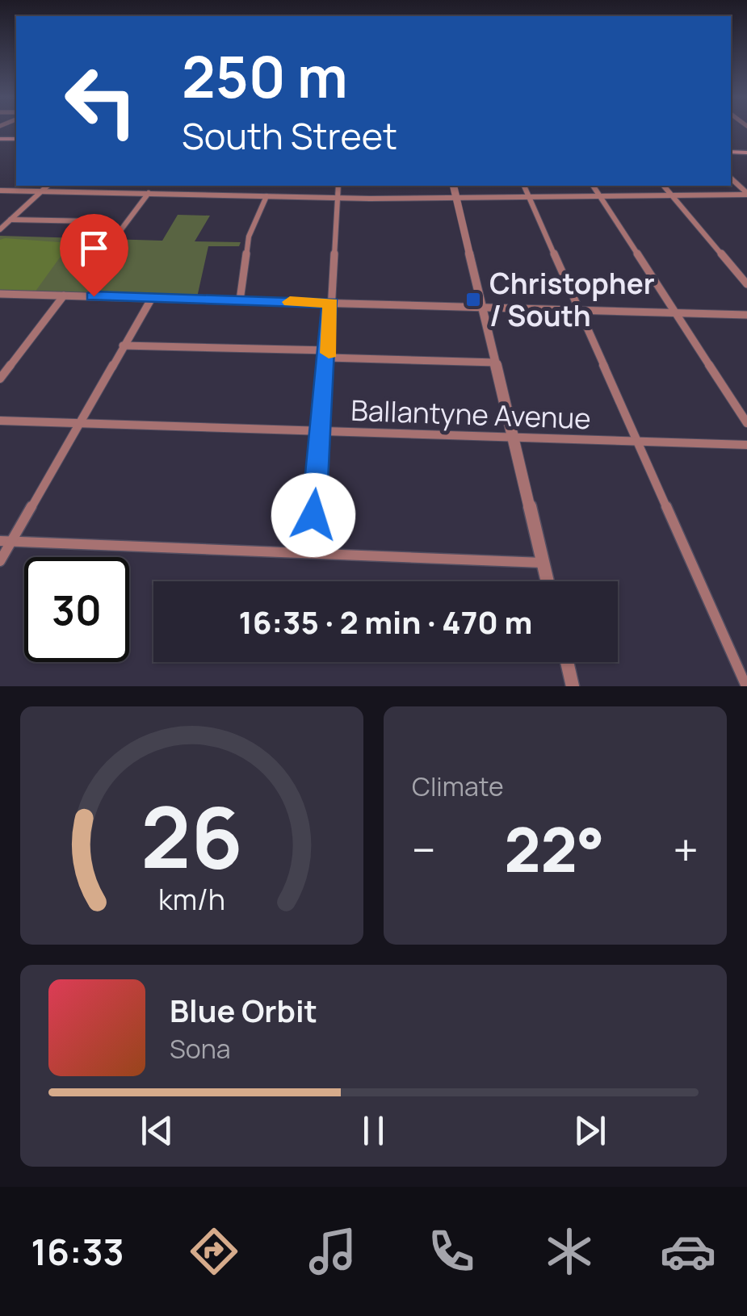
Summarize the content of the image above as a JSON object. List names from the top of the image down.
{
  "streets": {
    "street": ["Ballantyne Avenue"]
  },
  "places": {
    "transit": ["Christopher / South"]
  },
  "page": {
    "turn": ["250 m", "South Street"],
    "limit": "30",
    "trip": "16:35 · 2 min · 470 m",
    "tile": "Climate",
    "heat": ["−", "22°", "+"],
    "song": ["Blue Orbit", "Sona"],
    "tabs": "16:33",
    "gauge": ["26", "km/h"]
  }
}
